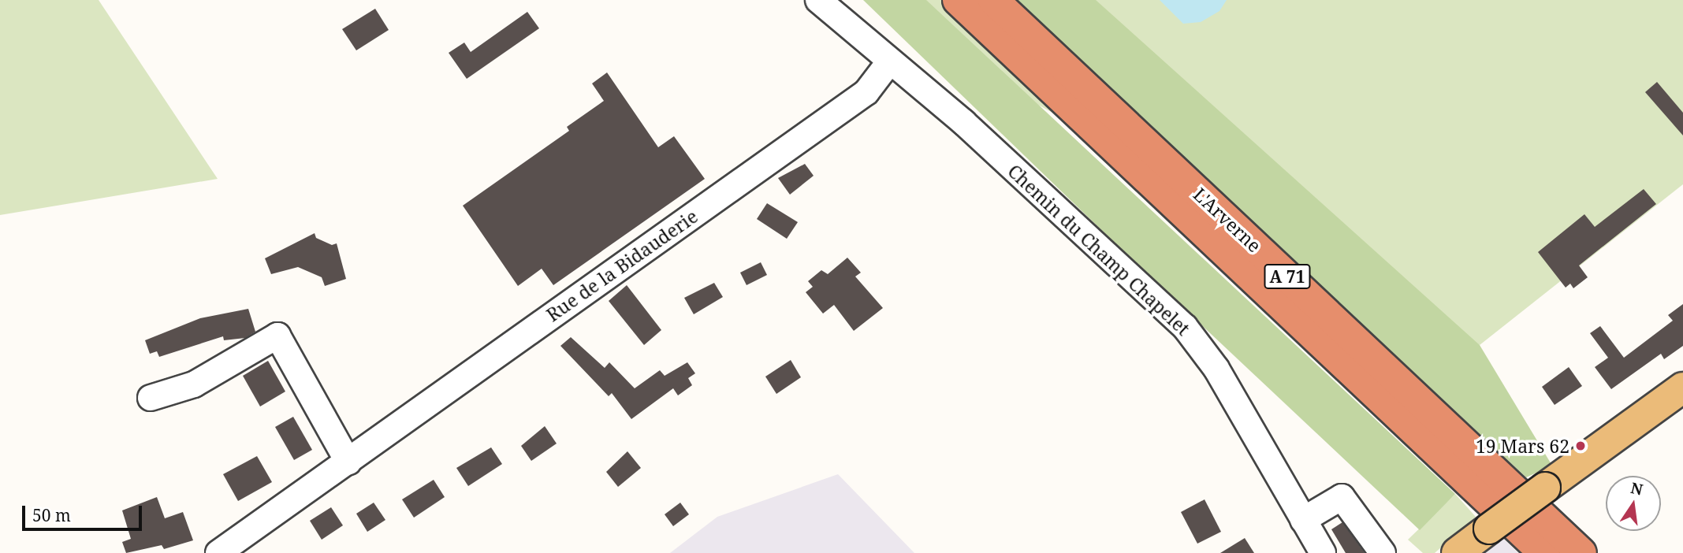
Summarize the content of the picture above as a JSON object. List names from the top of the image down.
{
  "streets": {
    "highway": ["L'Arverne", "A 71"],
    "street": ["Chemin du Champ Chapelet", "Rue de la Bidauderie"]
  },
  "crossings": [
    ["Chemin du Champ Chapelet", "Rue de la Bidauderie"]
  ],
  "places": ["19 Mars 62"],
  "scale_bar": "50 m",
  "north": "top"
}
